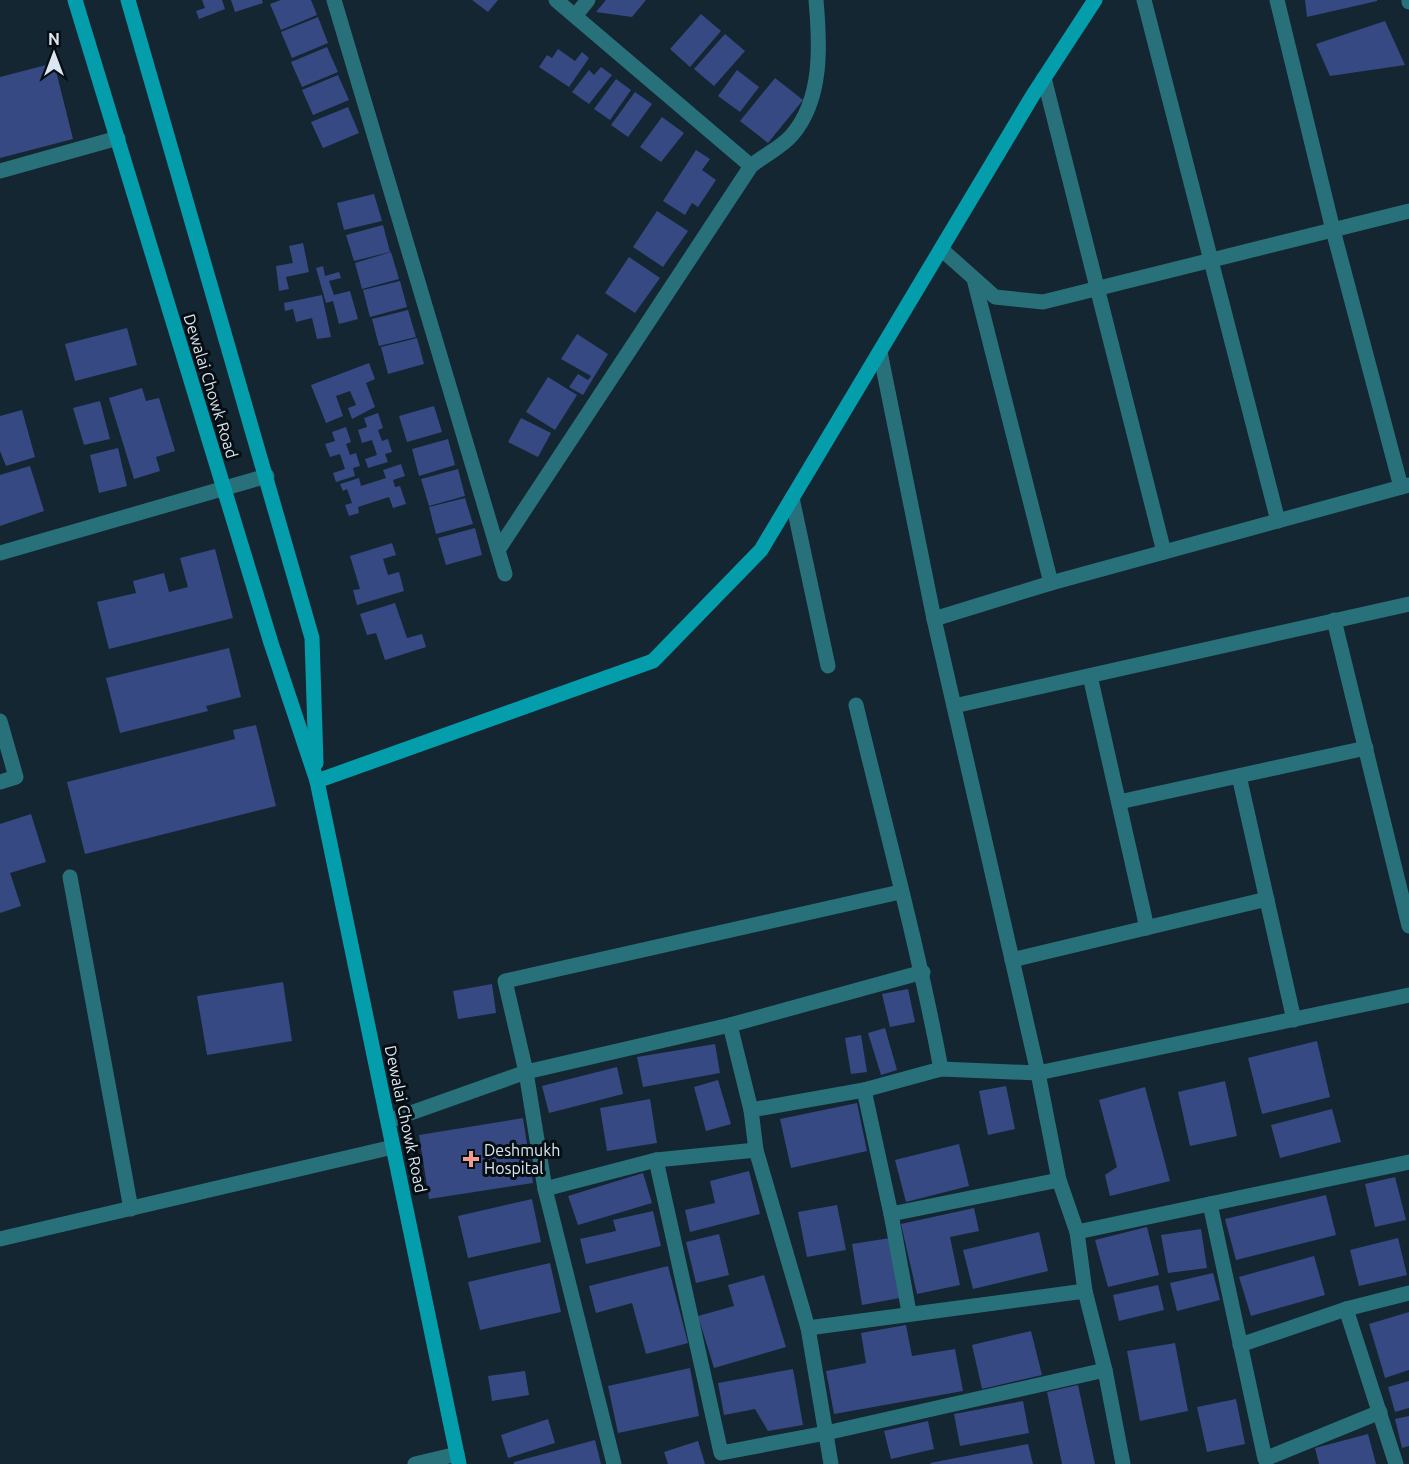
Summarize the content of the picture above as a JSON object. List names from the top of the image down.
{
  "streets": {
    "main road": ["Dewalai Chowk Road"]
  },
  "places": {
    "health": ["Deshmukh Hospital"]
  },
  "north": "top"
}
